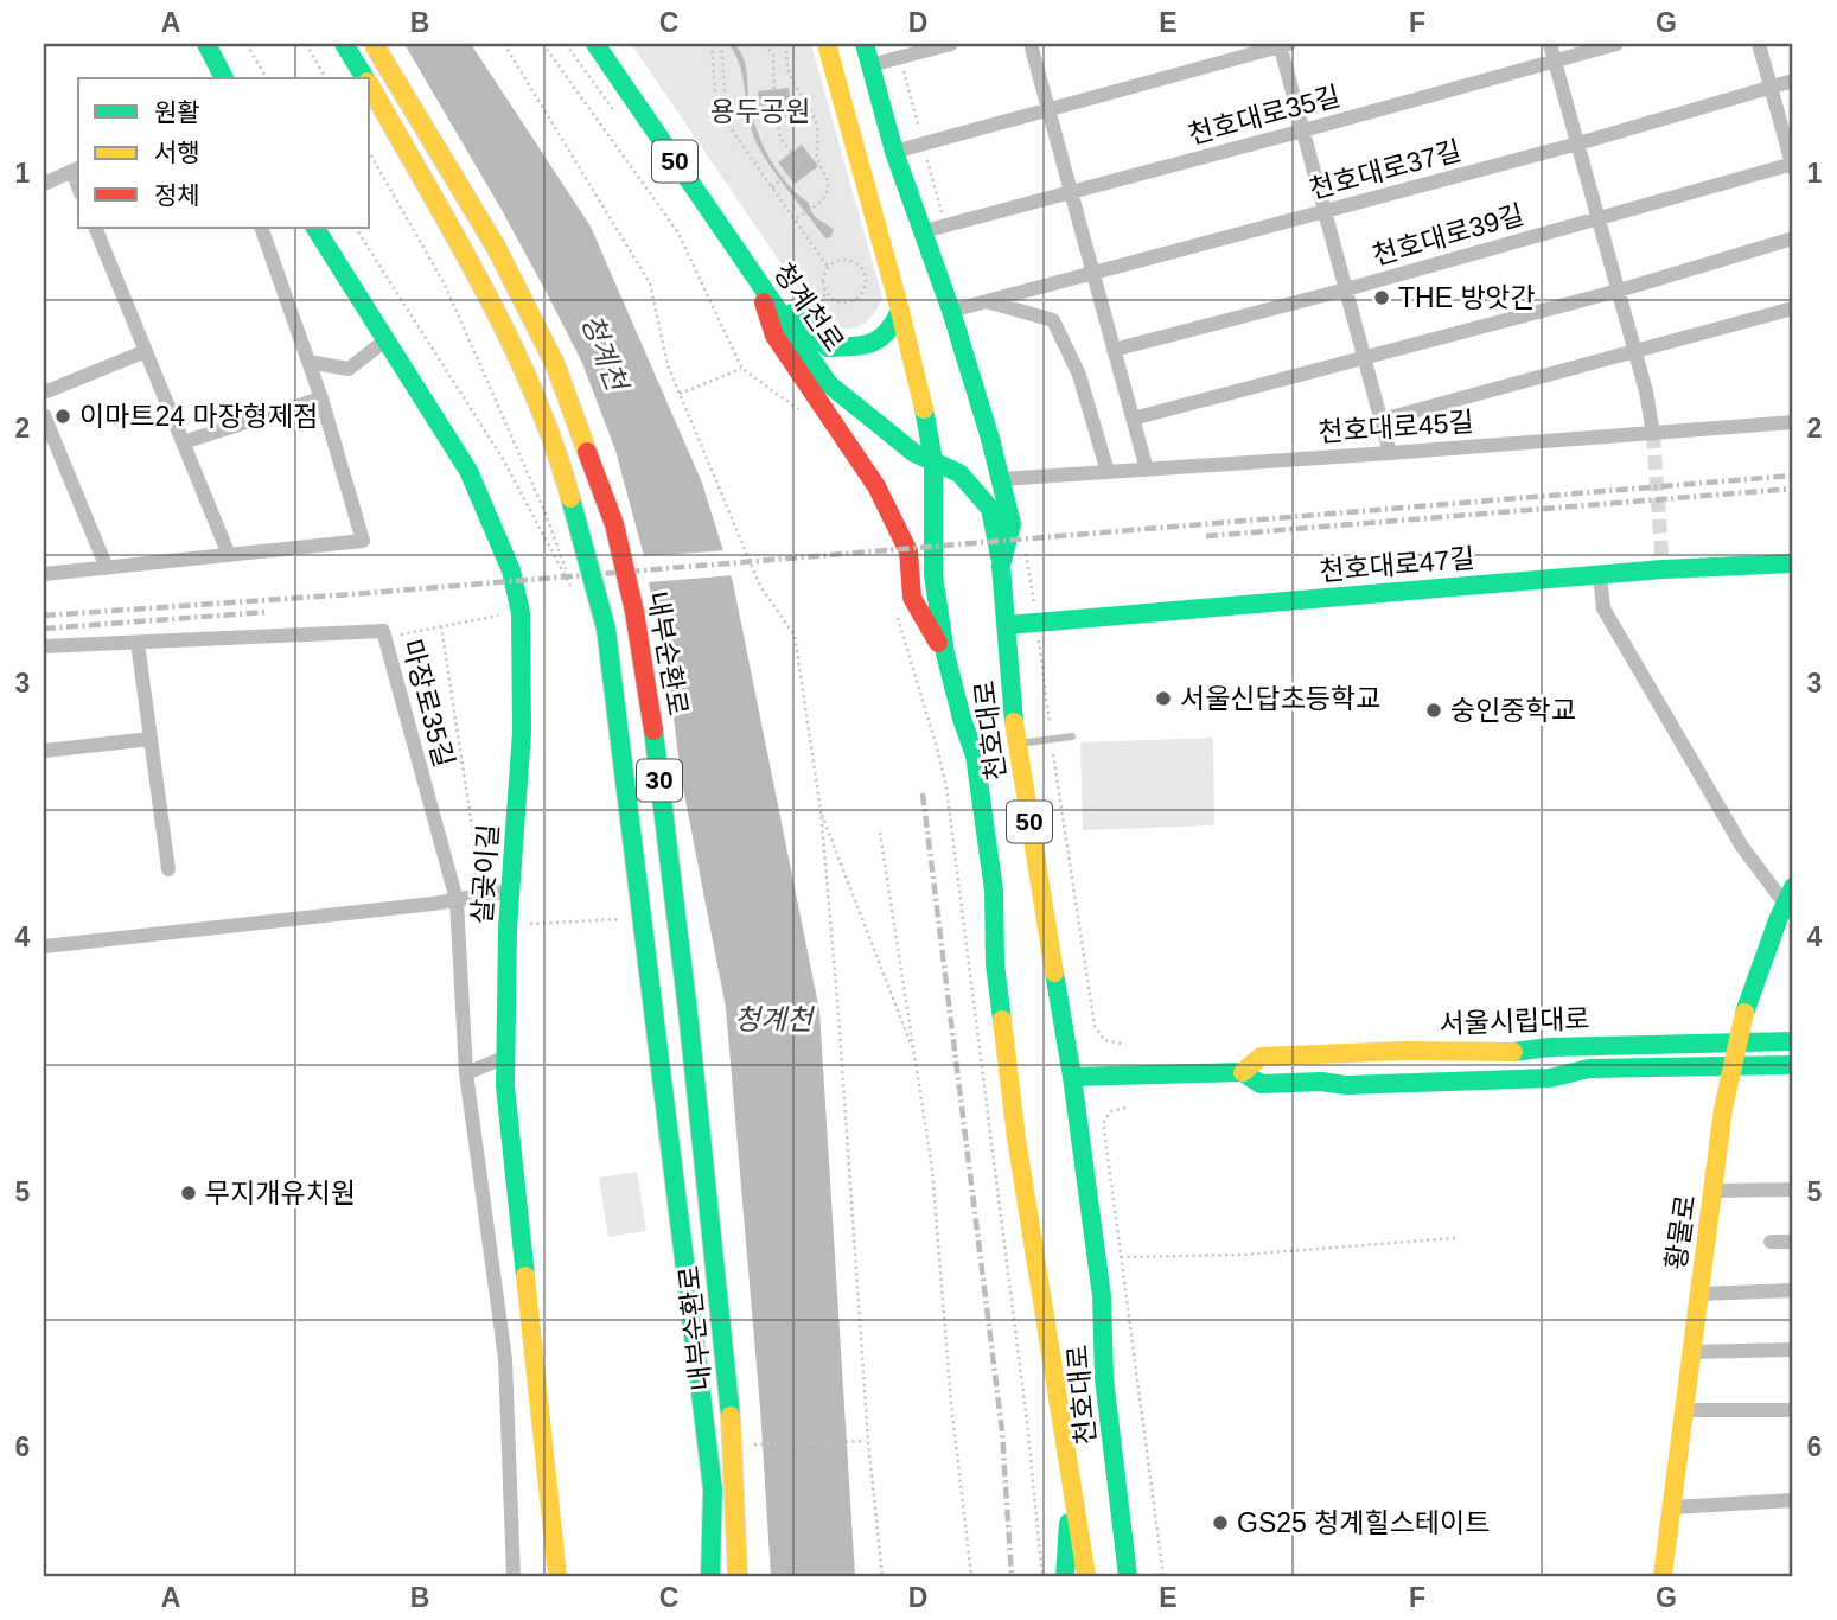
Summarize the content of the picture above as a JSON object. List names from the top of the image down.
{
  "streets": {
    "main road": [
      "50",
      "청계천로",
      "천호대로47길",
      "내부순환로",
      "천호대로",
      "30",
      "살곶이길",
      "서울시립대로",
      "황물로"
    ],
    "street": [
      "천호대로35길",
      "천호대로37길",
      "천호대로39길",
      "천호대로45길",
      "마장로35길"
    ]
  },
  "crossings": [
    ["천호대로35길", "천호대로"],
    ["천호대로37길", "천호대로45길"],
    ["천호대로37길", "천호대로"],
    ["청계천로", "천호대로"],
    ["천호대로45길", "천호대로"],
    ["천호대로47길", "천호대로"],
    ["천호대로47길", "황물로"],
    ["천호대로", "서울시립대로"],
    ["서울시립대로", "황물로"]
  ],
  "water": ["청계천"],
  "parks": ["용두공원"],
  "places": [
    "THE 방앗간",
    "이마트24 마장형제점",
    "서울신답초등학교",
    "숭인중학교",
    "무지개유치원",
    "GS25 청계힐스테이트"
  ],
  "legend": ["원활", "서행", "정체"],
  "grid": {
    "columns": [
      "A",
      "B",
      "C",
      "D",
      "E",
      "F",
      "G"
    ],
    "rows": [
      "1",
      "2",
      "3",
      "4",
      "5",
      "6"
    ]
  }
}
